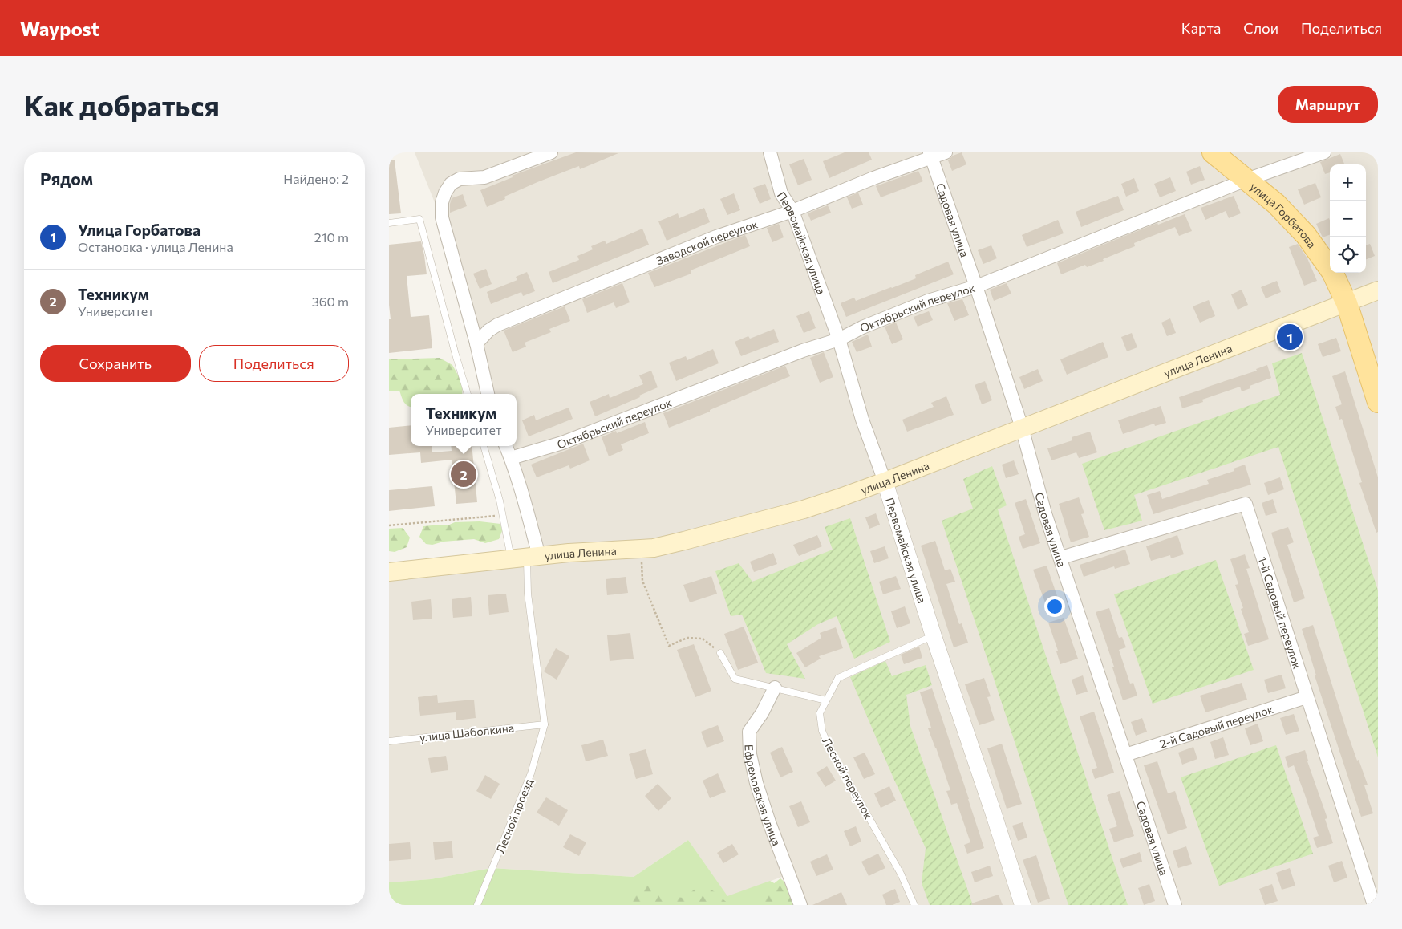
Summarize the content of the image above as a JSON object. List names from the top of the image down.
{
  "streets": {
    "main road": ["улица Горбатова", "улица Ленина"],
    "street": [
      "Садовая улица",
      "Заводской переулок",
      "Первомайская улица",
      "Октябрьский переулок",
      "1-й Садовый переулок",
      "2-й Садовый переулок",
      "Ефремовская улица"
    ],
    "lane": ["улица Шаболкина", "Лесной переулок", "Лесной проезд"]
  },
  "crossings": [
    ["улица Горбатова", "Октябрьский переулок"],
    ["улица Горбатова", "улица Ленина"],
    ["Садовая улица", "Заводской переулок"],
    ["Садовая улица", "Октябрьский переулок"],
    ["Садовая улица", "улица Ленина"],
    ["Садовая улица", "1-й Садовый переулок"],
    ["Садовая улица", "2-й Садовый переулок"],
    ["Заводской переулок", "Первомайская улица"],
    ["Первомайская улица", "Октябрьский переулок"],
    ["Первомайская улица", "улица Ленина"],
    ["Первомайская улица", "Лесной переулок"],
    ["1-й Садовый переулок", "2-й Садовый переулок"],
    ["улица Шаболкина", "Лесной проезд"]
  ],
  "page": {
    "header": "Waypost",
    "nav": ["Карта", "Слои", "Поделиться"],
    "buttons": [
      "Маршрут",
      ["Сохранить", "Поделиться"]
    ],
    "title": "Как добраться",
    "heading": ["Рядом", "Найдено: 2"],
    "map_buttons": ["+", "−"],
    "list": [
      {
        "mark": "1",
        "name": "Улица Горбатова",
        "note": "Остановка · улица Ленина",
        "value": "210 m"
      },
      {
        "mark": "2",
        "name": "Техникум",
        "note": "Университет",
        "value": "360 m"
      }
    ],
    "pins": ["1", "2"],
    "popup": ["Техникум", "Университет"]
  }
}
